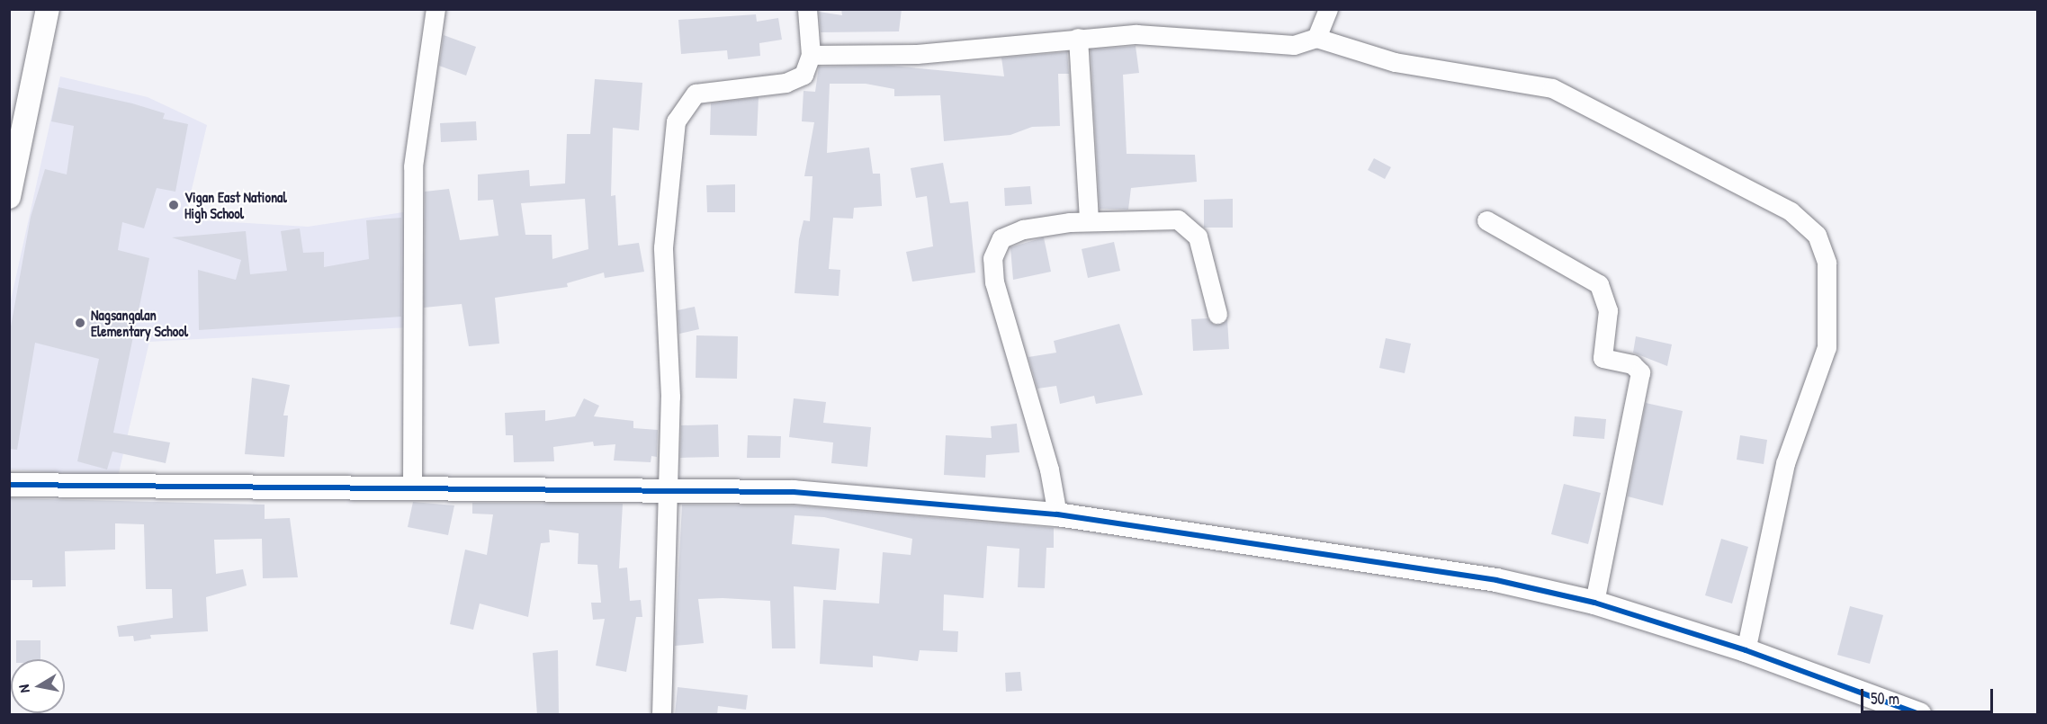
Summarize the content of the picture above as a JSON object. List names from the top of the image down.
{
  "places": ["Vigan East National High School", "Nagsangalan Elementary School"],
  "scale_bar": "50 m",
  "north": "left"
}
